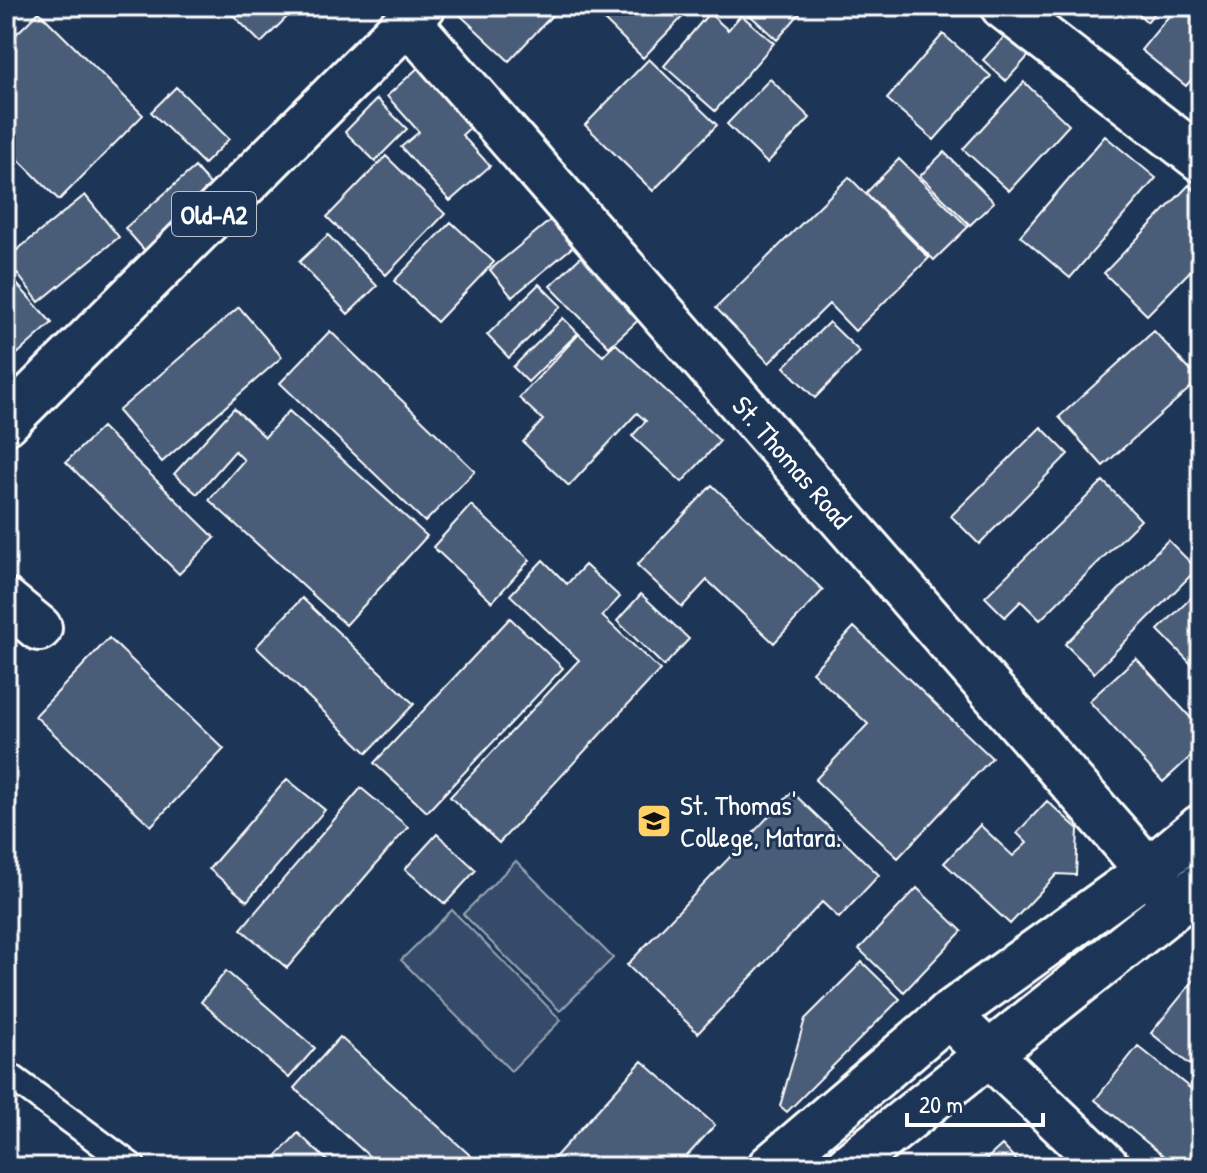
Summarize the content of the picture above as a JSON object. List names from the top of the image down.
{
  "streets": {
    "main road": ["Old-A2", "St. Thomas Road"]
  },
  "crossings": [
    ["Old-A2", "St. Thomas Road"]
  ],
  "places": {
    "school or university": ["St. Thomas' College, Matara."]
  },
  "scale_bar": "20 m"
}
